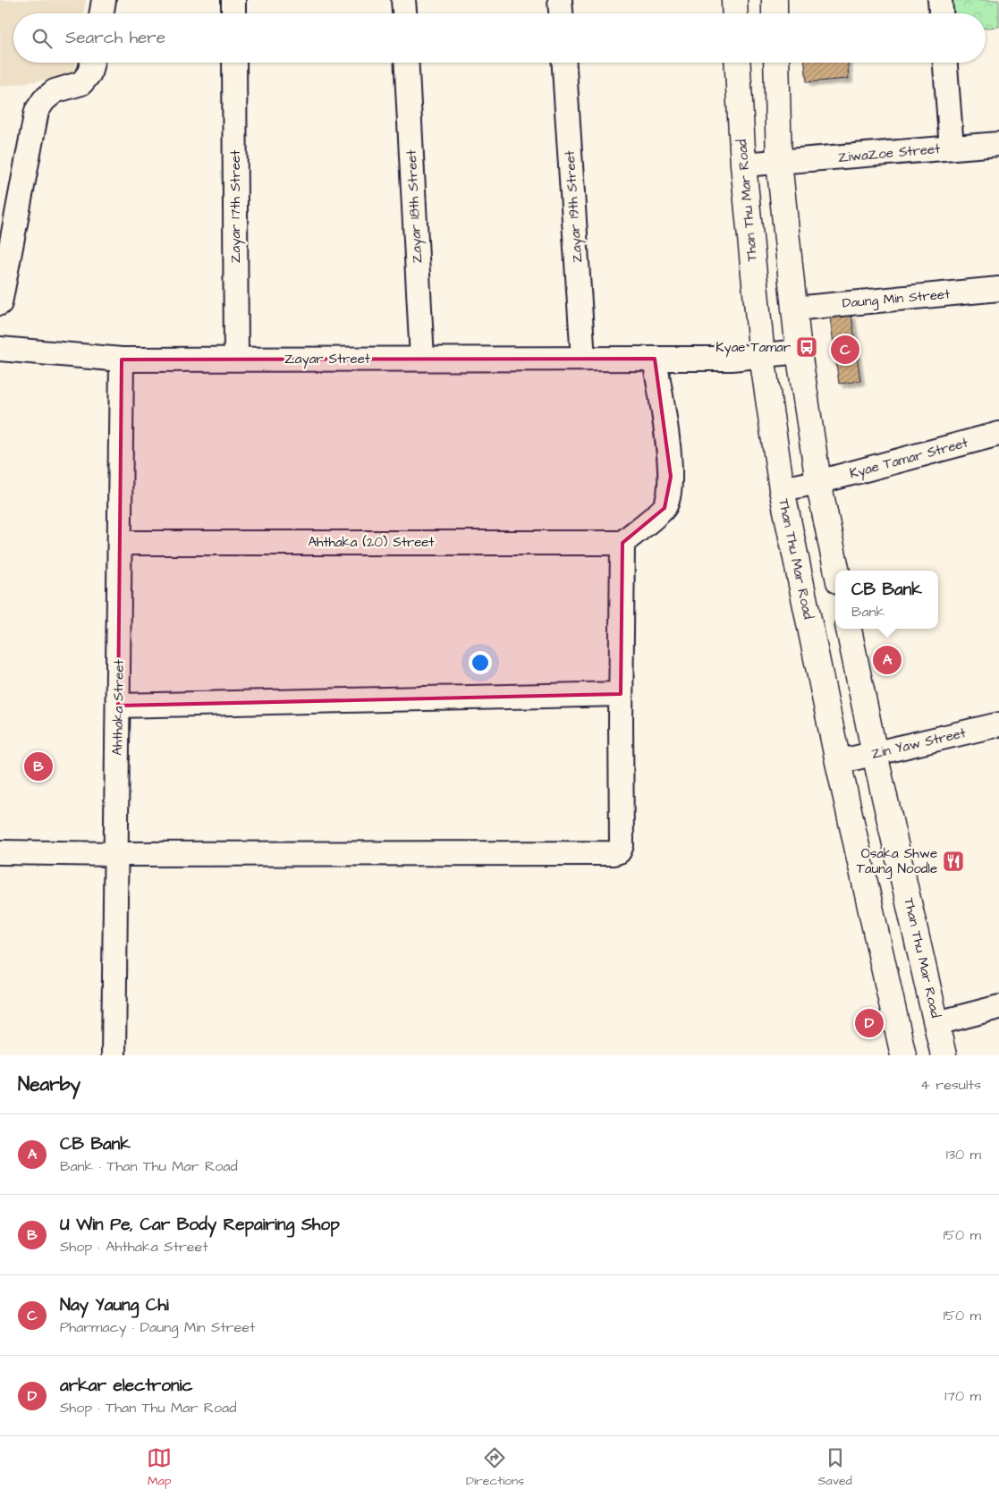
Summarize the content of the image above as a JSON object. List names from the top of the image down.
{
  "streets": {
    "main road": ["Than Thu Mar Road"],
    "street": [
      "ZiwaZoe Street",
      "Zayar 17th Street",
      "Zayar 18th Street",
      "Zayar 19th Street",
      "Daung Min Street",
      "Zayar Street",
      "Kyae Tamar Street",
      "Ahthaka (20) Street",
      "Ahthaka Street",
      "Zin Yaw Street"
    ]
  },
  "crossings": [
    ["ZiwaZoe Street", "Than Thu Mar Road"],
    ["Than Thu Mar Road", "Zayar Street"],
    ["Than Thu Mar Road", "Kyae Tamar Street"],
    ["Than Thu Mar Road", "Zin Yaw Street"],
    ["Zayar 17th Street", "Zayar Street"],
    ["Zayar 18th Street", "Zayar Street"],
    ["Zayar 19th Street", "Zayar Street"],
    ["Zayar Street", "Ahthaka Street"],
    ["Ahthaka (20) Street", "Ahthaka Street"]
  ],
  "places": {
    "bus stop": ["Kyae Tamar"],
    "restaurant": ["Osaka Shwe Taung Noodle"]
  },
  "page": {
    "search": "Search here",
    "pins": [
      "C",
      "A",
      "B",
      "D"
    ],
    "popup": ["CB Bank", "Bank"],
    "heading": ["Nearby", "4 results"],
    "list": [
      {
        "mark": "A",
        "name": "CB Bank",
        "note": "Bank · Than Thu Mar Road",
        "value": "130 m"
      },
      {
        "mark": "B",
        "name": "U Win Pe, Car Body Repairing Shop",
        "note": "Shop · Ahthaka Street",
        "value": "150 m"
      },
      {
        "mark": "C",
        "name": "Nay Yaung Chi",
        "note": "Pharmacy · Daung Min Street",
        "value": "150 m"
      },
      {
        "mark": "D",
        "name": "arkar electronic",
        "note": "Shop · Than Thu Mar Road",
        "value": "170 m"
      }
    ],
    "nav": ["Map", "Directions", "Saved"]
  }
}
